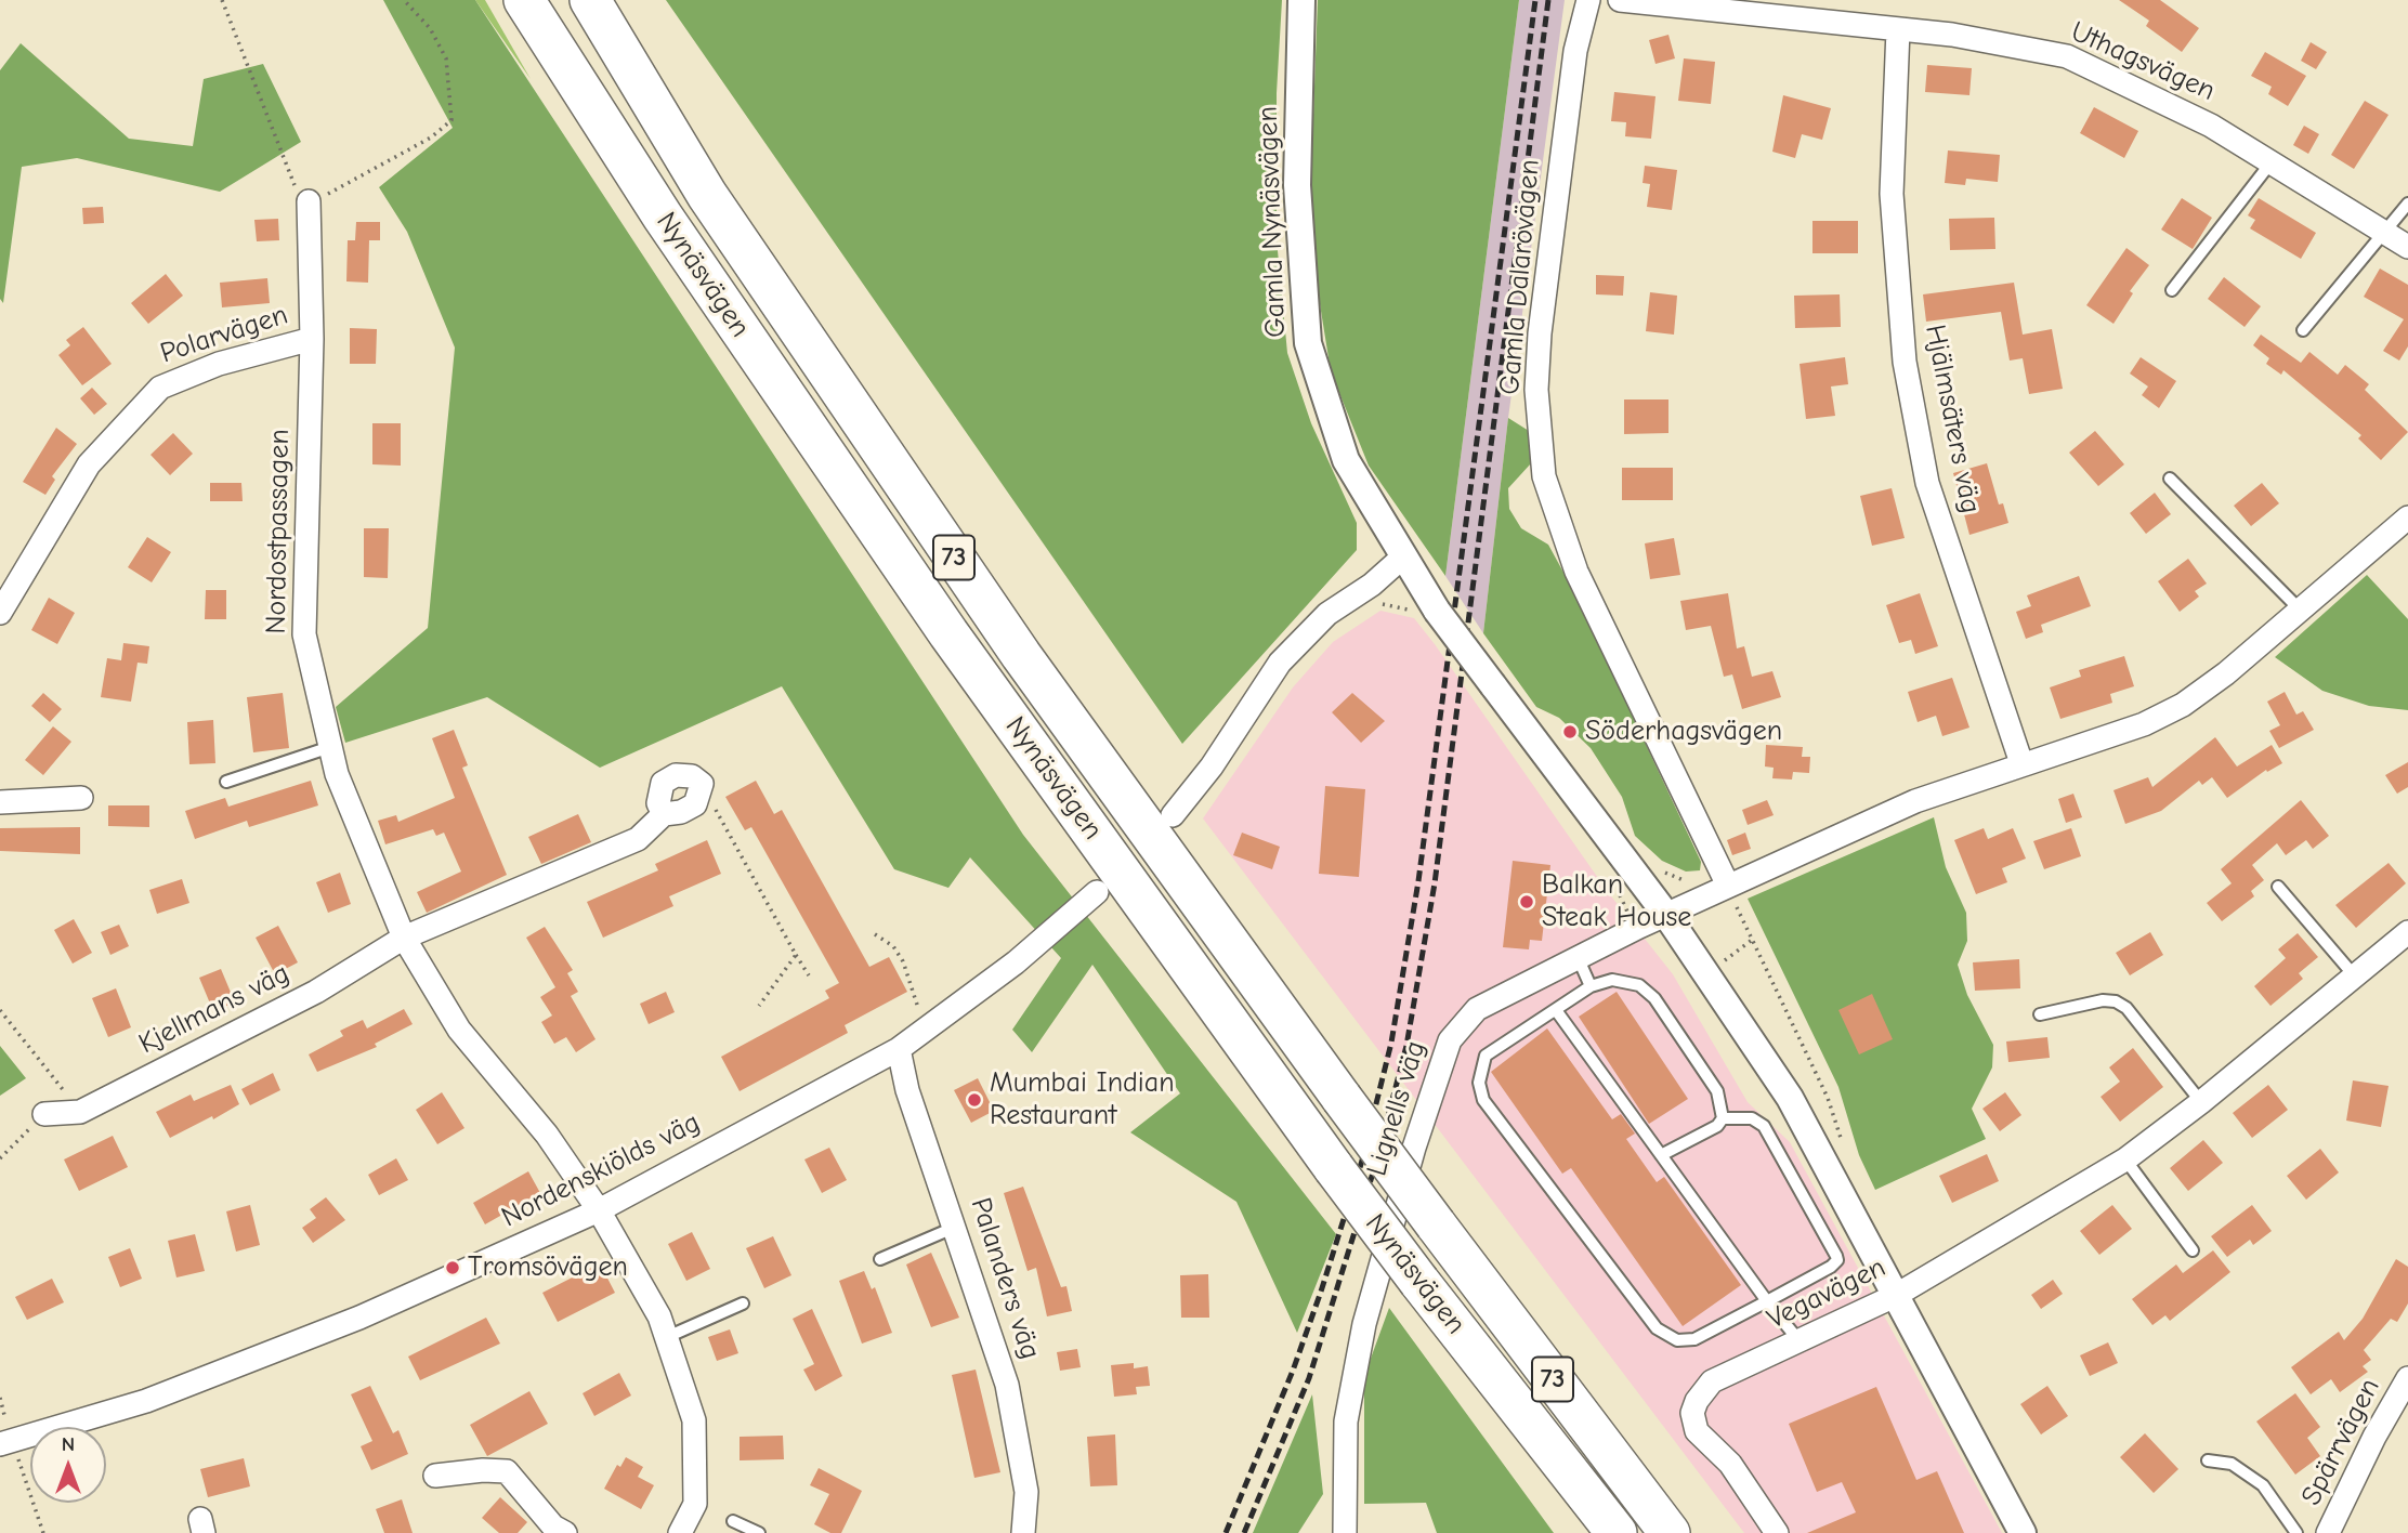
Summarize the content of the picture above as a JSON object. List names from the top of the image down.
{
  "streets": {
    "highway": ["Nynäsvägen", "73"],
    "street": [
      "Uthagsvägen",
      "Gamla Nynäsvägen",
      "Gamla Dalarövägen",
      "Polarvägen",
      "Hjälmsäters väg",
      "Nordostpassagen",
      "Kjellmans väg",
      "Lignells väg",
      "Nordenskiölds väg",
      "Palanders väg",
      "Vegavägen",
      "Spärrvägen"
    ]
  },
  "crossings": [
    ["Uthagsvägen", "Hjälmsäters väg"],
    ["Polarvägen", "Nordostpassagen"],
    ["Nordostpassagen", "Kjellmans väg"],
    ["Nordostpassagen", "Nordenskiölds väg"],
    ["Nordenskiölds väg", "Palanders väg"]
  ],
  "places": [
    "Söderhagsvägen",
    "Balkan Steak House",
    "Mumbai Indian Restaurant",
    "Tromsövägen"
  ],
  "north": "top"
}
